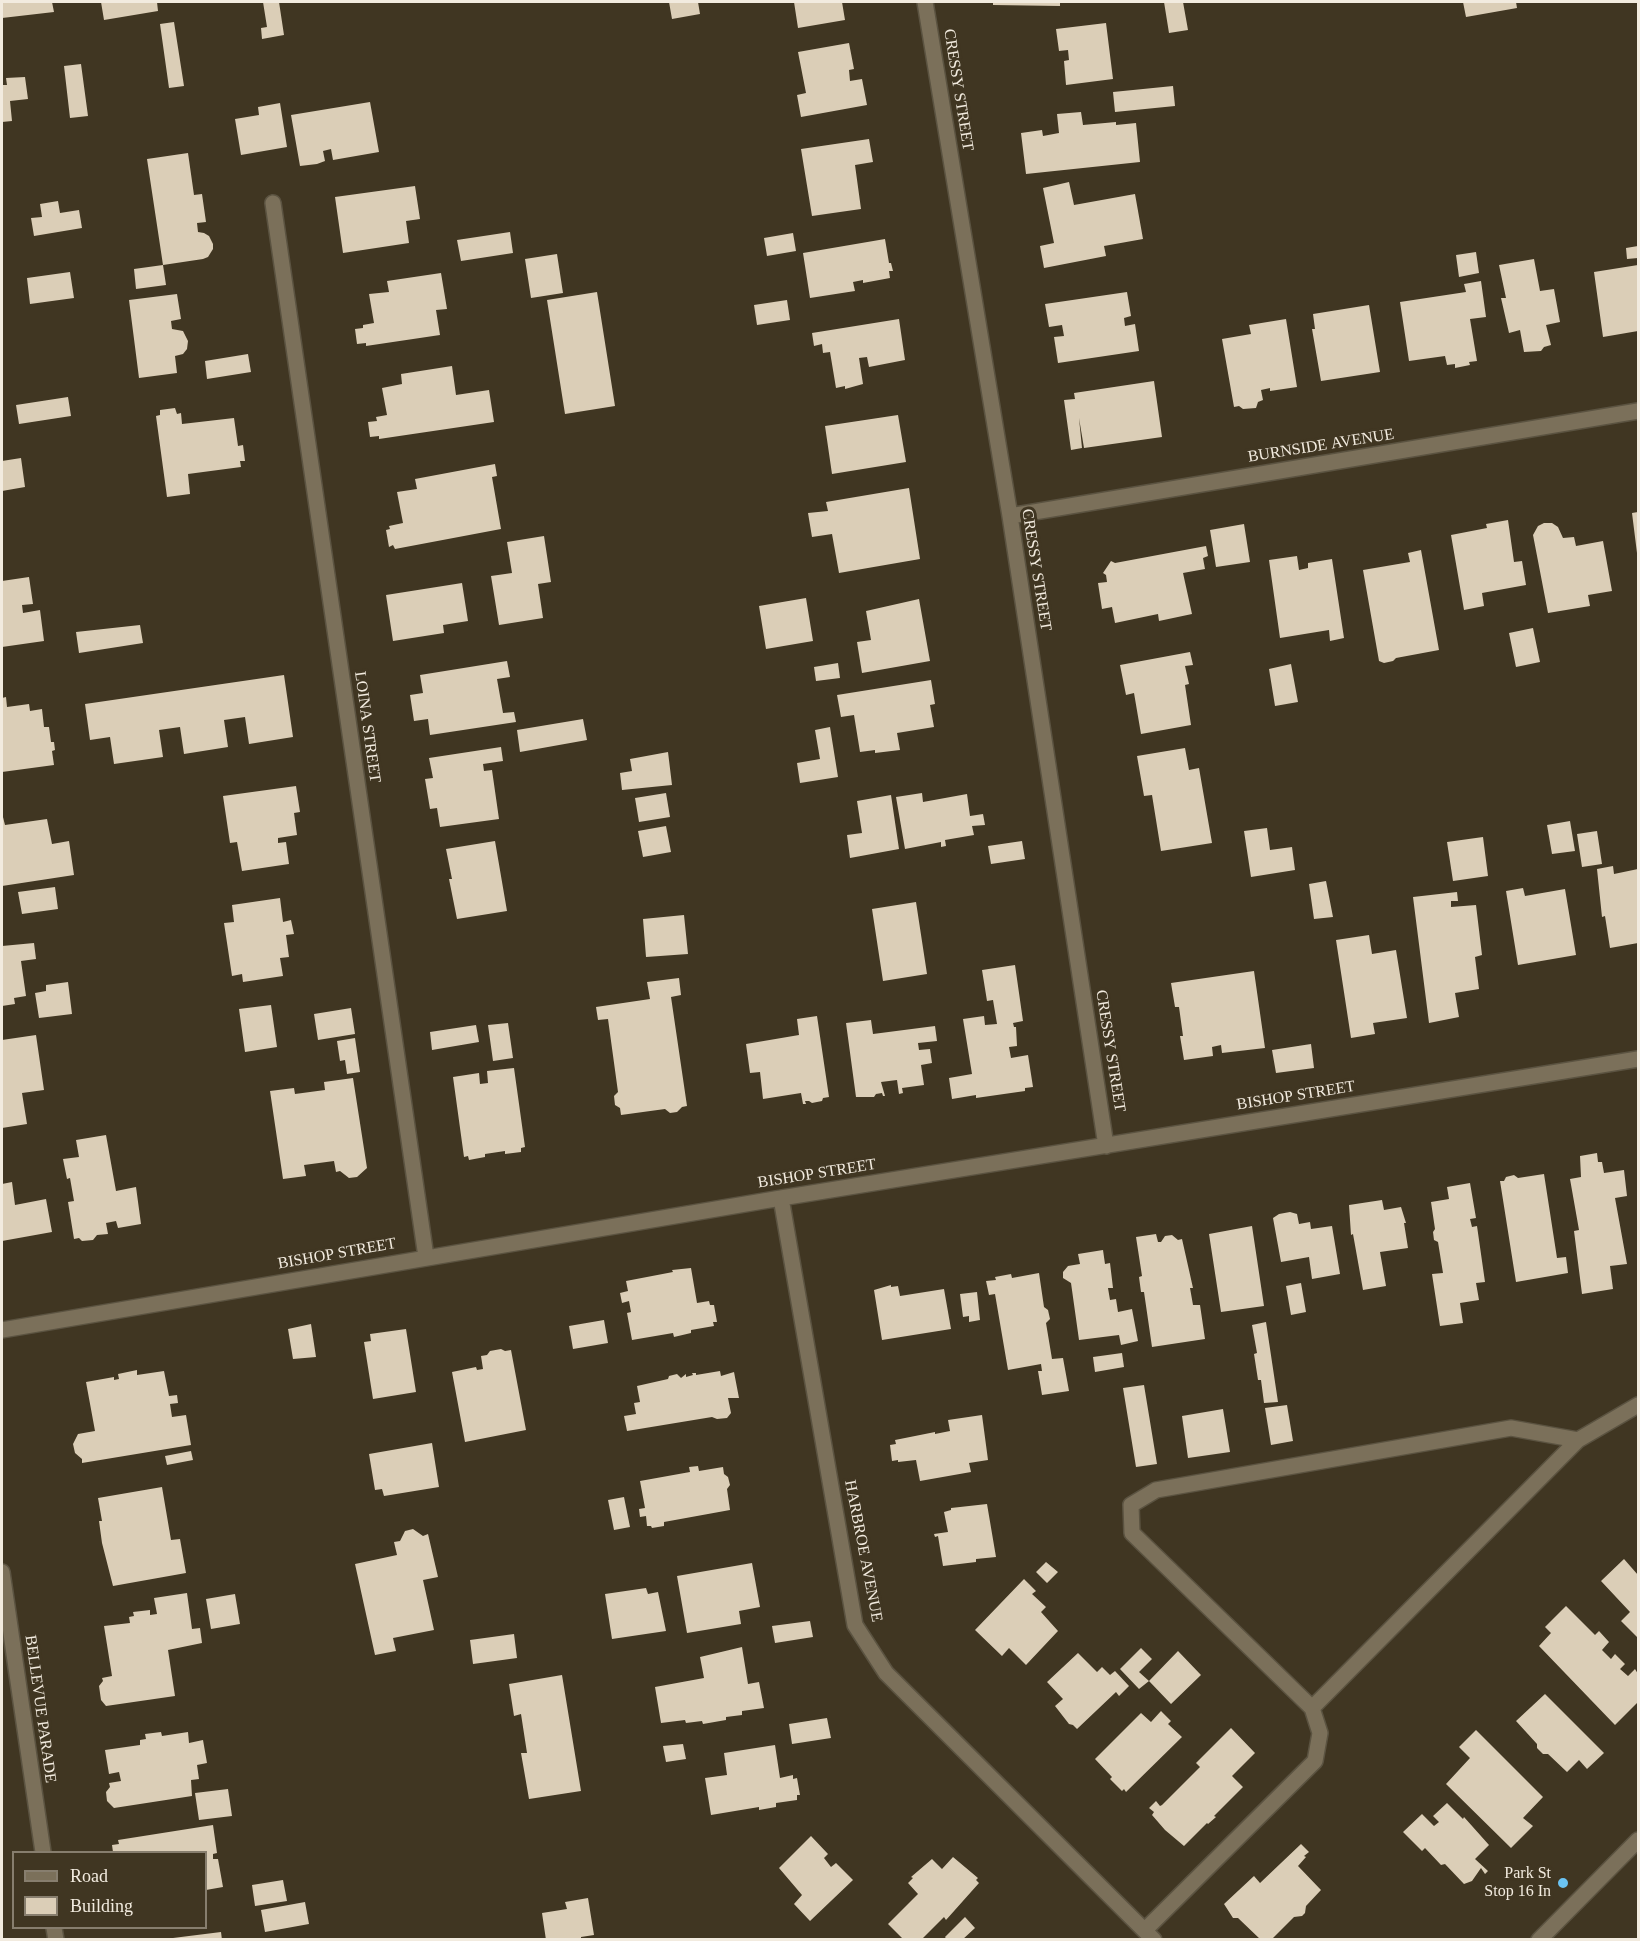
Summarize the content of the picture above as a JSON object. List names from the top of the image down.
{
  "streets": {
    "street": [
      "CRESSY STREET",
      "BURNSIDE AVENUE",
      "LOINA STREET",
      "BISHOP STREET",
      "HARBROE AVENUE",
      "BELLEVUE PARADE"
    ]
  },
  "crossings": [
    ["CRESSY STREET", "BURNSIDE AVENUE"],
    ["CRESSY STREET", "BISHOP STREET"],
    ["LOINA STREET", "BISHOP STREET"],
    ["BISHOP STREET", "HARBROE AVENUE"]
  ],
  "places": ["Park St Stop 16 In"],
  "legend": ["Road", "Building"]
}
